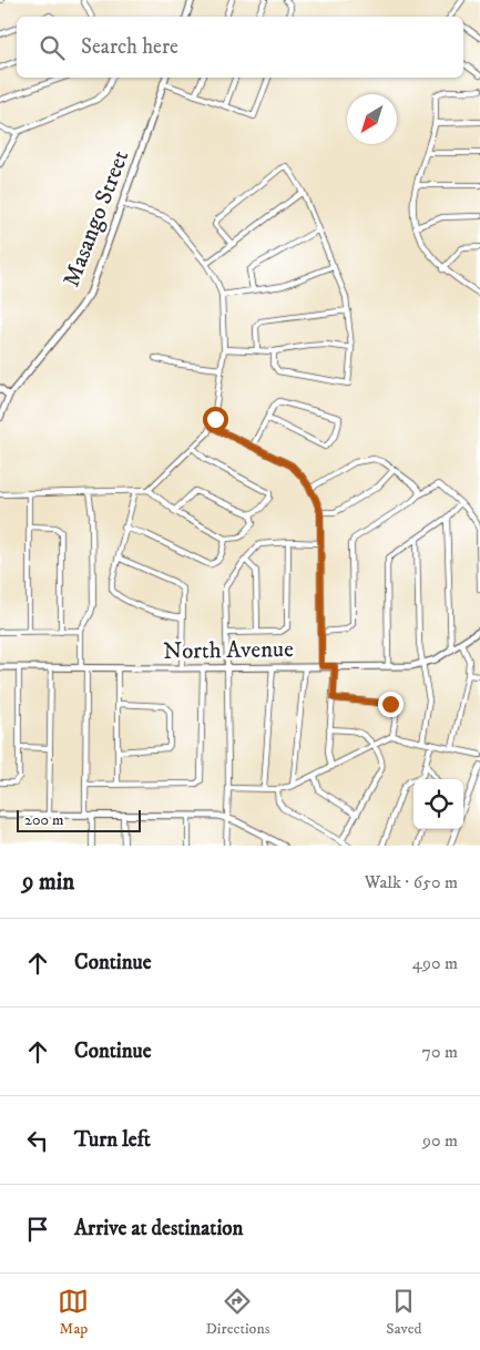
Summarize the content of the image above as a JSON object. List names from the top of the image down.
{
  "streets": {
    "street": ["Masango Street", "North Avenue"]
  },
  "scale_bar": "200 m",
  "north": "bottom left",
  "page": {
    "search": "Search here",
    "scale": "200 m",
    "heading": ["9 min", "Walk · 650 m"],
    "list": [
      ["Continue", "490 m"],
      ["Continue", "70 m"],
      ["Turn left", "90 m"],
      "Arrive at destination"
    ],
    "nav": ["Map", "Directions", "Saved"]
  }
}
